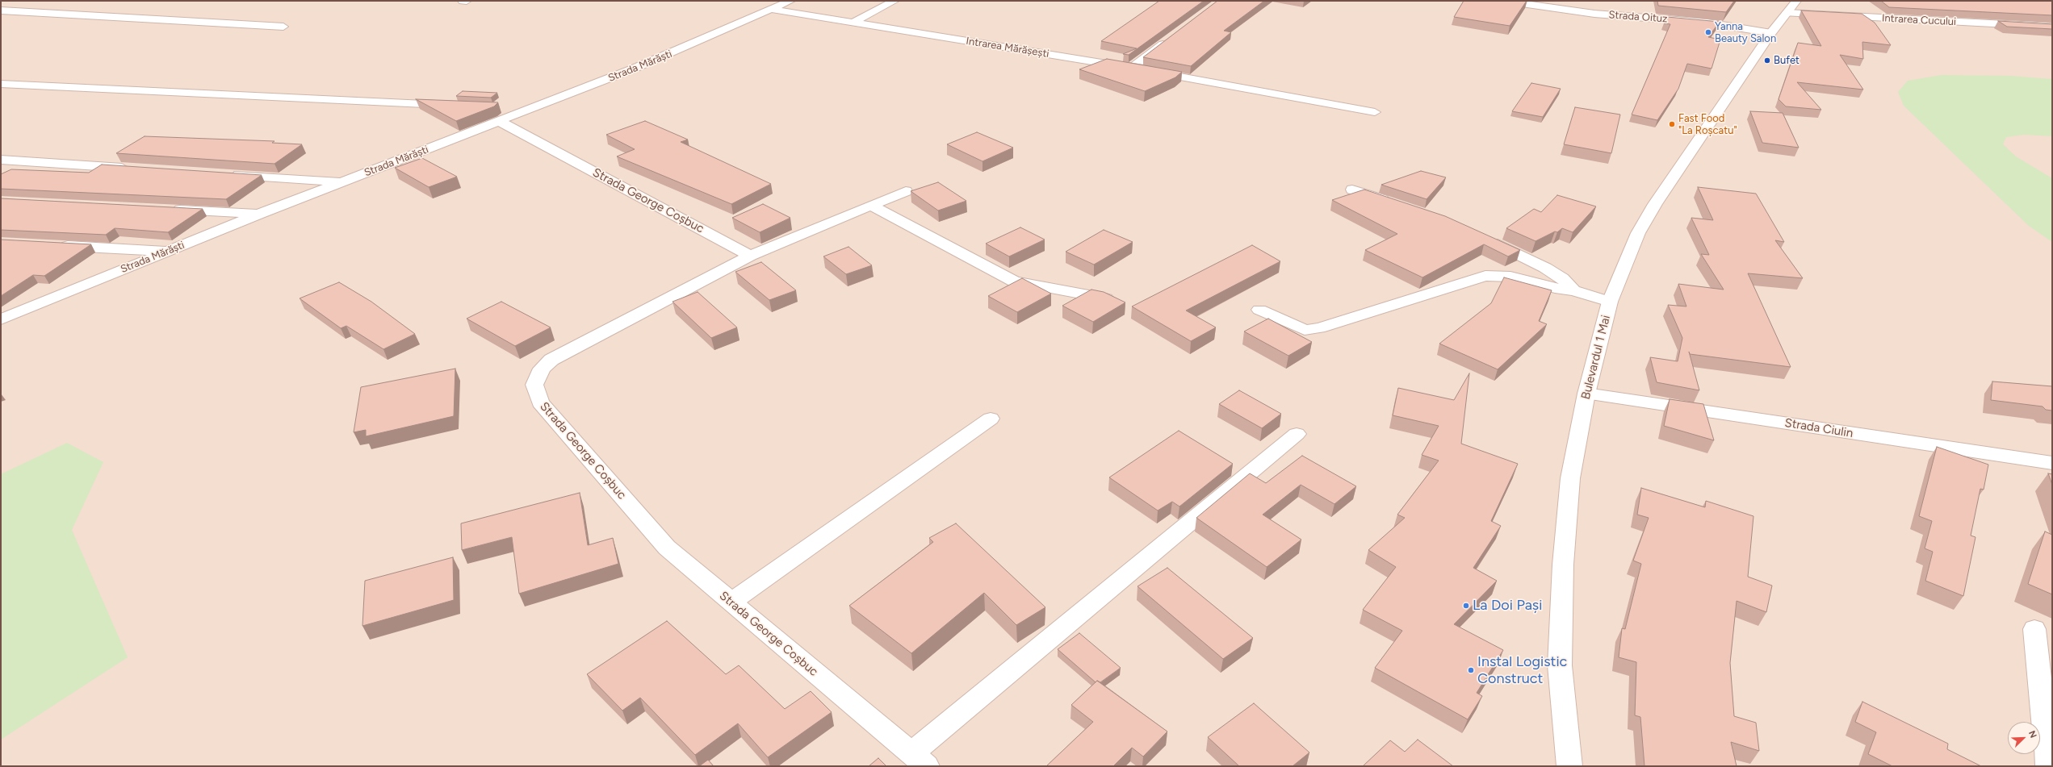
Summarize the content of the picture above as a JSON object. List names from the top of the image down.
{
  "streets": {
    "street": [
      "Strada Oituz",
      "Intrarea Cucului",
      "Intrarea Mărășești",
      "Strada Mărăști",
      "Strada George Coșbuc",
      "Bulevardul 1 Mai",
      "Strada Ciulin"
    ]
  },
  "crossings": [
    ["Strada Oituz", "Bulevardul 1 Mai"],
    ["Intrarea Cucului", "Bulevardul 1 Mai"],
    ["Intrarea Mărășești", "Strada Mărăști"],
    ["Strada Mărăști", "Strada George Coșbuc"],
    ["Bulevardul 1 Mai", "Strada Ciulin"]
  ],
  "places": [
    "Yanna Beauty Salon",
    "Bufet",
    "Fast Food \"La Roșcatu\"",
    "La Doi Pași",
    "Instal Logistic Construct"
  ],
  "north": "top right"
}
